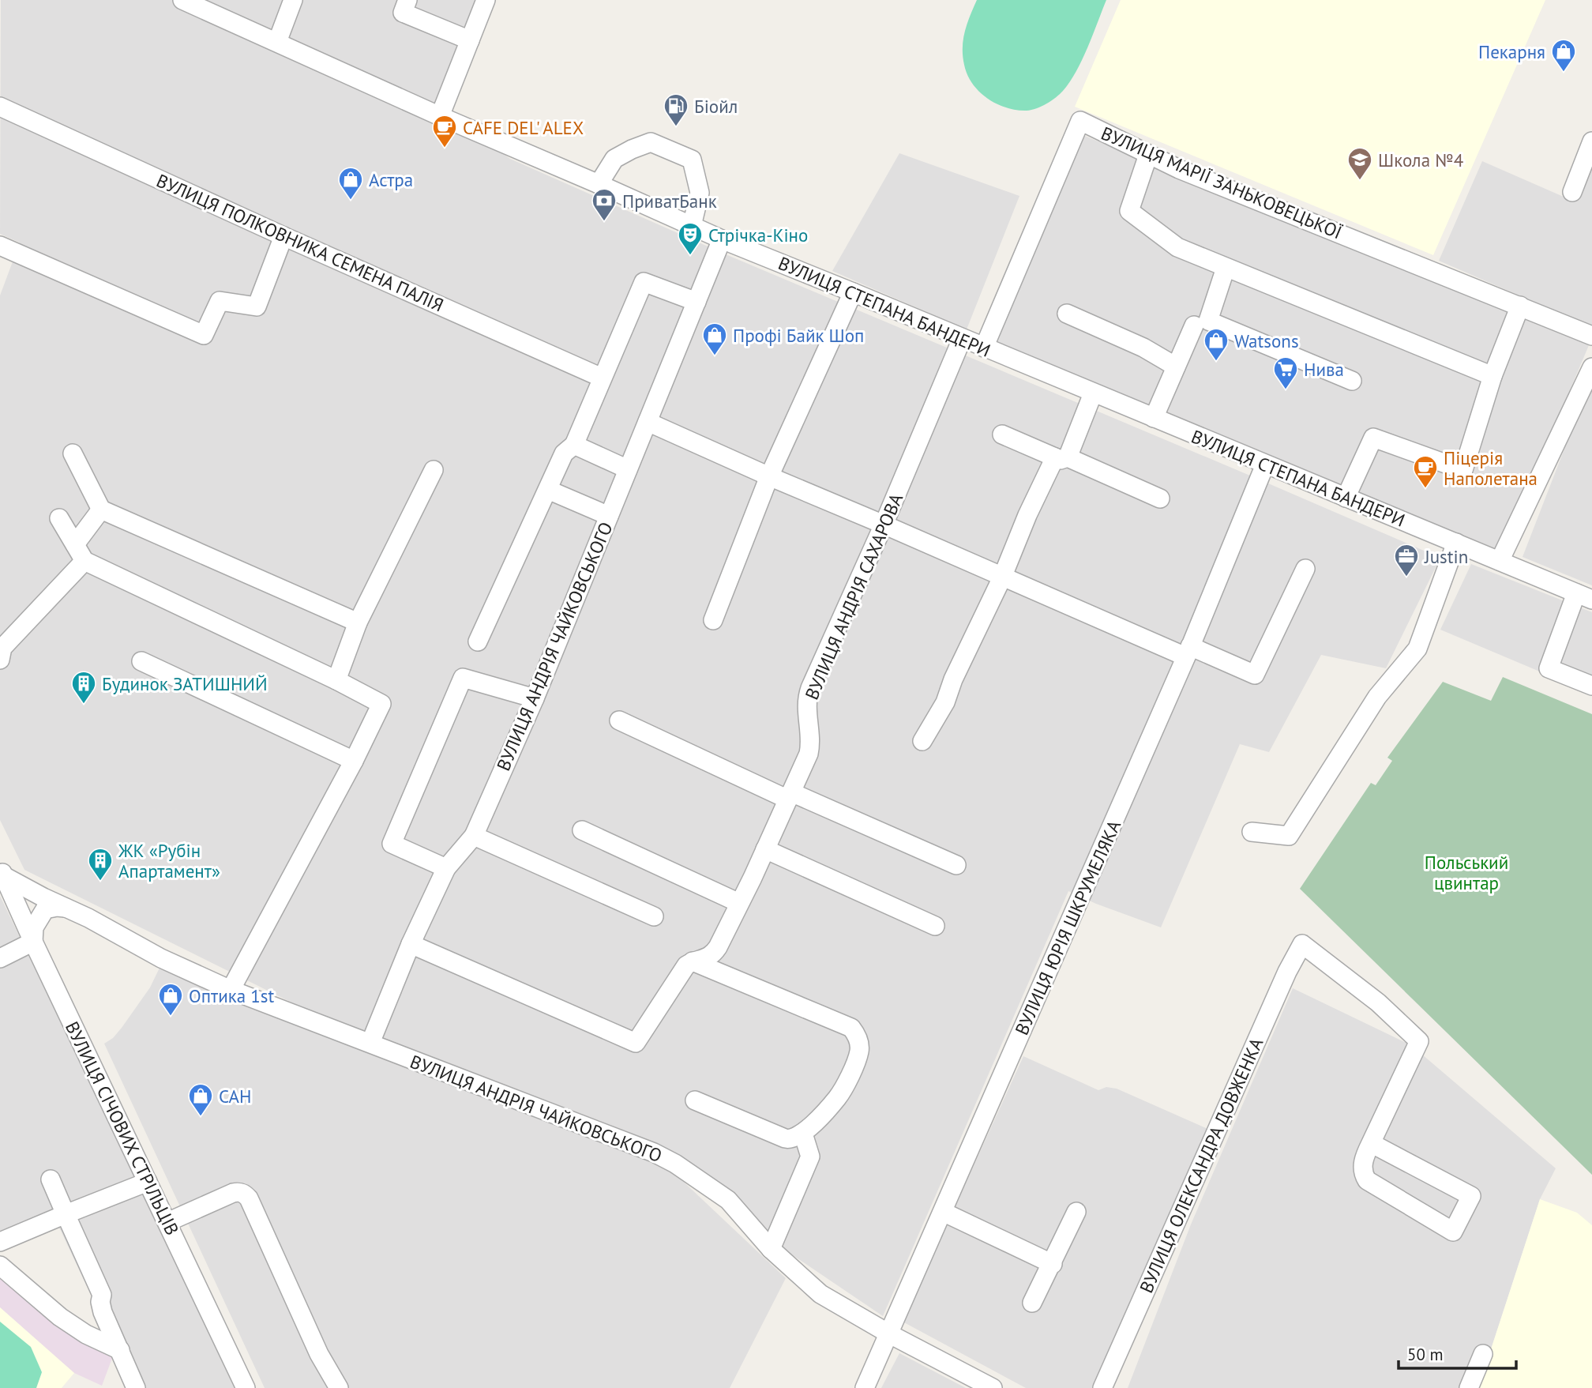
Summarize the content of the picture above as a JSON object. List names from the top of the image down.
{
  "streets": {
    "street": [
      "ВУЛИЦЯ МАРІЇ ЗАНЬКОВЕЦЬКОЇ",
      "ВУЛИЦЯ ПОЛКОВНИКА СЕМЕНА ПАЛІЯ",
      "ВУЛИЦЯ СТЕПАНА БАНДЕРИ",
      "ВУЛИЦЯ АНДРІЯ САХАРОВА",
      "ВУЛИЦЯ АНДРІЯ ЧАЙКОВСЬКОГО",
      "ВУЛИЦЯ ЮРІЯ ШКРУМЕЛЯКА",
      "ВУЛИЦЯ СІЧОВИХ СТРІЛЬЦІВ",
      "ВУЛИЦЯ ОЛЕКСАНДРА ДОВЖЕНКА"
    ]
  },
  "crossings": [
    ["ВУЛИЦЯ МАРІЇ ЗАНЬКОВЕЦЬКОЇ", "ВУЛИЦЯ СТЕПАНА БАНДЕРИ"],
    ["ВУЛИЦЯ СТЕПАНА БАНДЕРИ", "ВУЛИЦЯ АНДРІЯ САХАРОВА"],
    ["ВУЛИЦЯ СТЕПАНА БАНДЕРИ", "ВУЛИЦЯ АНДРІЯ ЧАЙКОВСЬКОГО"],
    ["ВУЛИЦЯ СТЕПАНА БАНДЕРИ", "ВУЛИЦЯ ЮРІЯ ШКРУМЕЛЯКА"],
    ["ВУЛИЦЯ АНДРІЯ САХАРОВА", "ВУЛИЦЯ АНДРІЯ ЧАЙКОВСЬКОГО"],
    ["ВУЛИЦЯ АНДРІЯ ЧАЙКОВСЬКОГО", "ВУЛИЦЯ ЮРІЯ ШКРУМЕЛЯКА"],
    ["ВУЛИЦЯ АНДРІЯ ЧАЙКОВСЬКОГО", "ВУЛИЦЯ СІЧОВИХ СТРІЛЬЦІВ"]
  ],
  "parks": ["Польський цвинтар"],
  "places": {
    "shop": [
      "Пекарня",
      "Астра",
      "Профі Байк Шоп",
      "Watsons",
      "Оптика 1st",
      "САН"
    ],
    "fuel station": ["Біойл"],
    "cafe": ["CAFE DEL' ALEX", "Піцерія Наполетана"],
    "school or university": ["Школа №4"],
    "bank": ["ПриватБанк"],
    "theatre": ["Стрічка-Кіно"],
    "supermarket": ["Нива"],
    "office": ["Justin"],
    "building": ["Будинок ЗАТИШНИЙ", "ЖК «Рубін Апартамент»"]
  },
  "scale_bar": "50 m"
}
